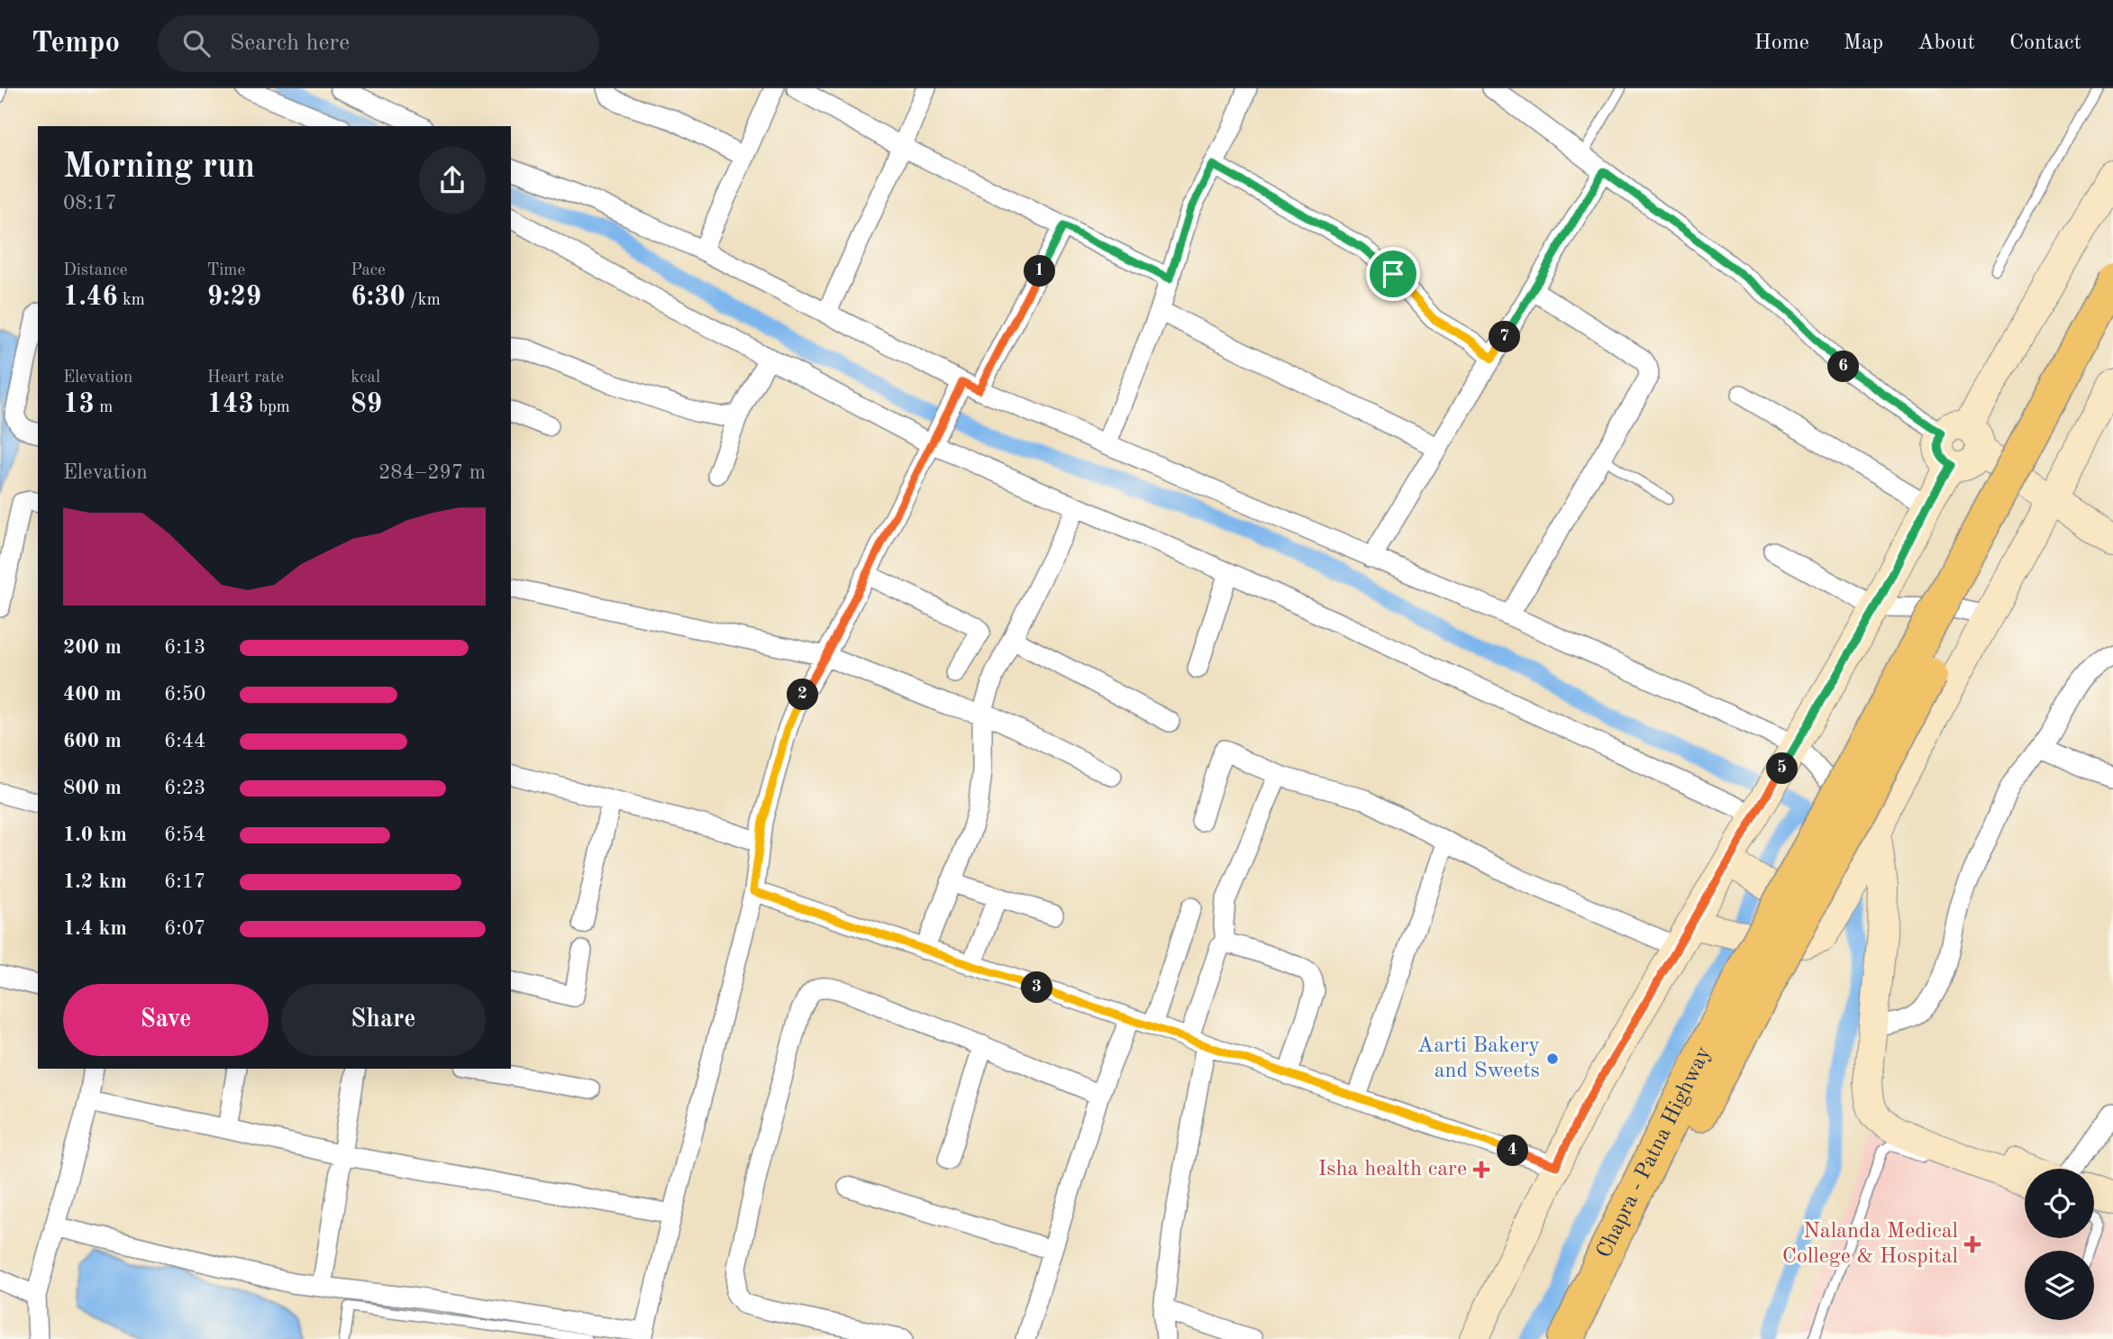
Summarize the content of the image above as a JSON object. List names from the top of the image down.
{
  "streets": {
    "highway": ["Chapra - Patna Highway"]
  },
  "places": {
    "other": ["Aarti Bakery and Sweets"],
    "health": ["Isha health care", "Nalanda Medical College & Hospital"]
  },
  "page": {
    "header": "Tempo",
    "search": "Search here",
    "nav": [
      "Home",
      "Map",
      "About",
      "Contact"
    ],
    "heading": ["Morning run", "08:17"],
    "stats": [
      ["Distance", "1.46 km"],
      ["Time", "9:29"],
      ["Pace", "6:30 /km"],
      ["Elevation", "13 m"],
      ["Heart rate", "143 bpm"],
      ["kcal", "89"]
    ],
    "pins": [
      "1",
      "7",
      "6",
      "2",
      "5",
      "3",
      "4"
    ],
    "chart": ["Elevation", "284–297 m"],
    "list": [
      {
        "name": "200 m",
        "note": "6:13"
      },
      {
        "name": "400 m",
        "note": "6:50"
      },
      {
        "name": "600 m",
        "note": "6:44"
      },
      {
        "name": "800 m",
        "note": "6:23"
      },
      {
        "name": "1.0 km",
        "note": "6:54"
      },
      {
        "name": "1.2 km",
        "note": "6:17"
      },
      {
        "name": "1.4 km",
        "note": "6:07"
      }
    ],
    "buttons": ["Save", "Share"]
  }
}
